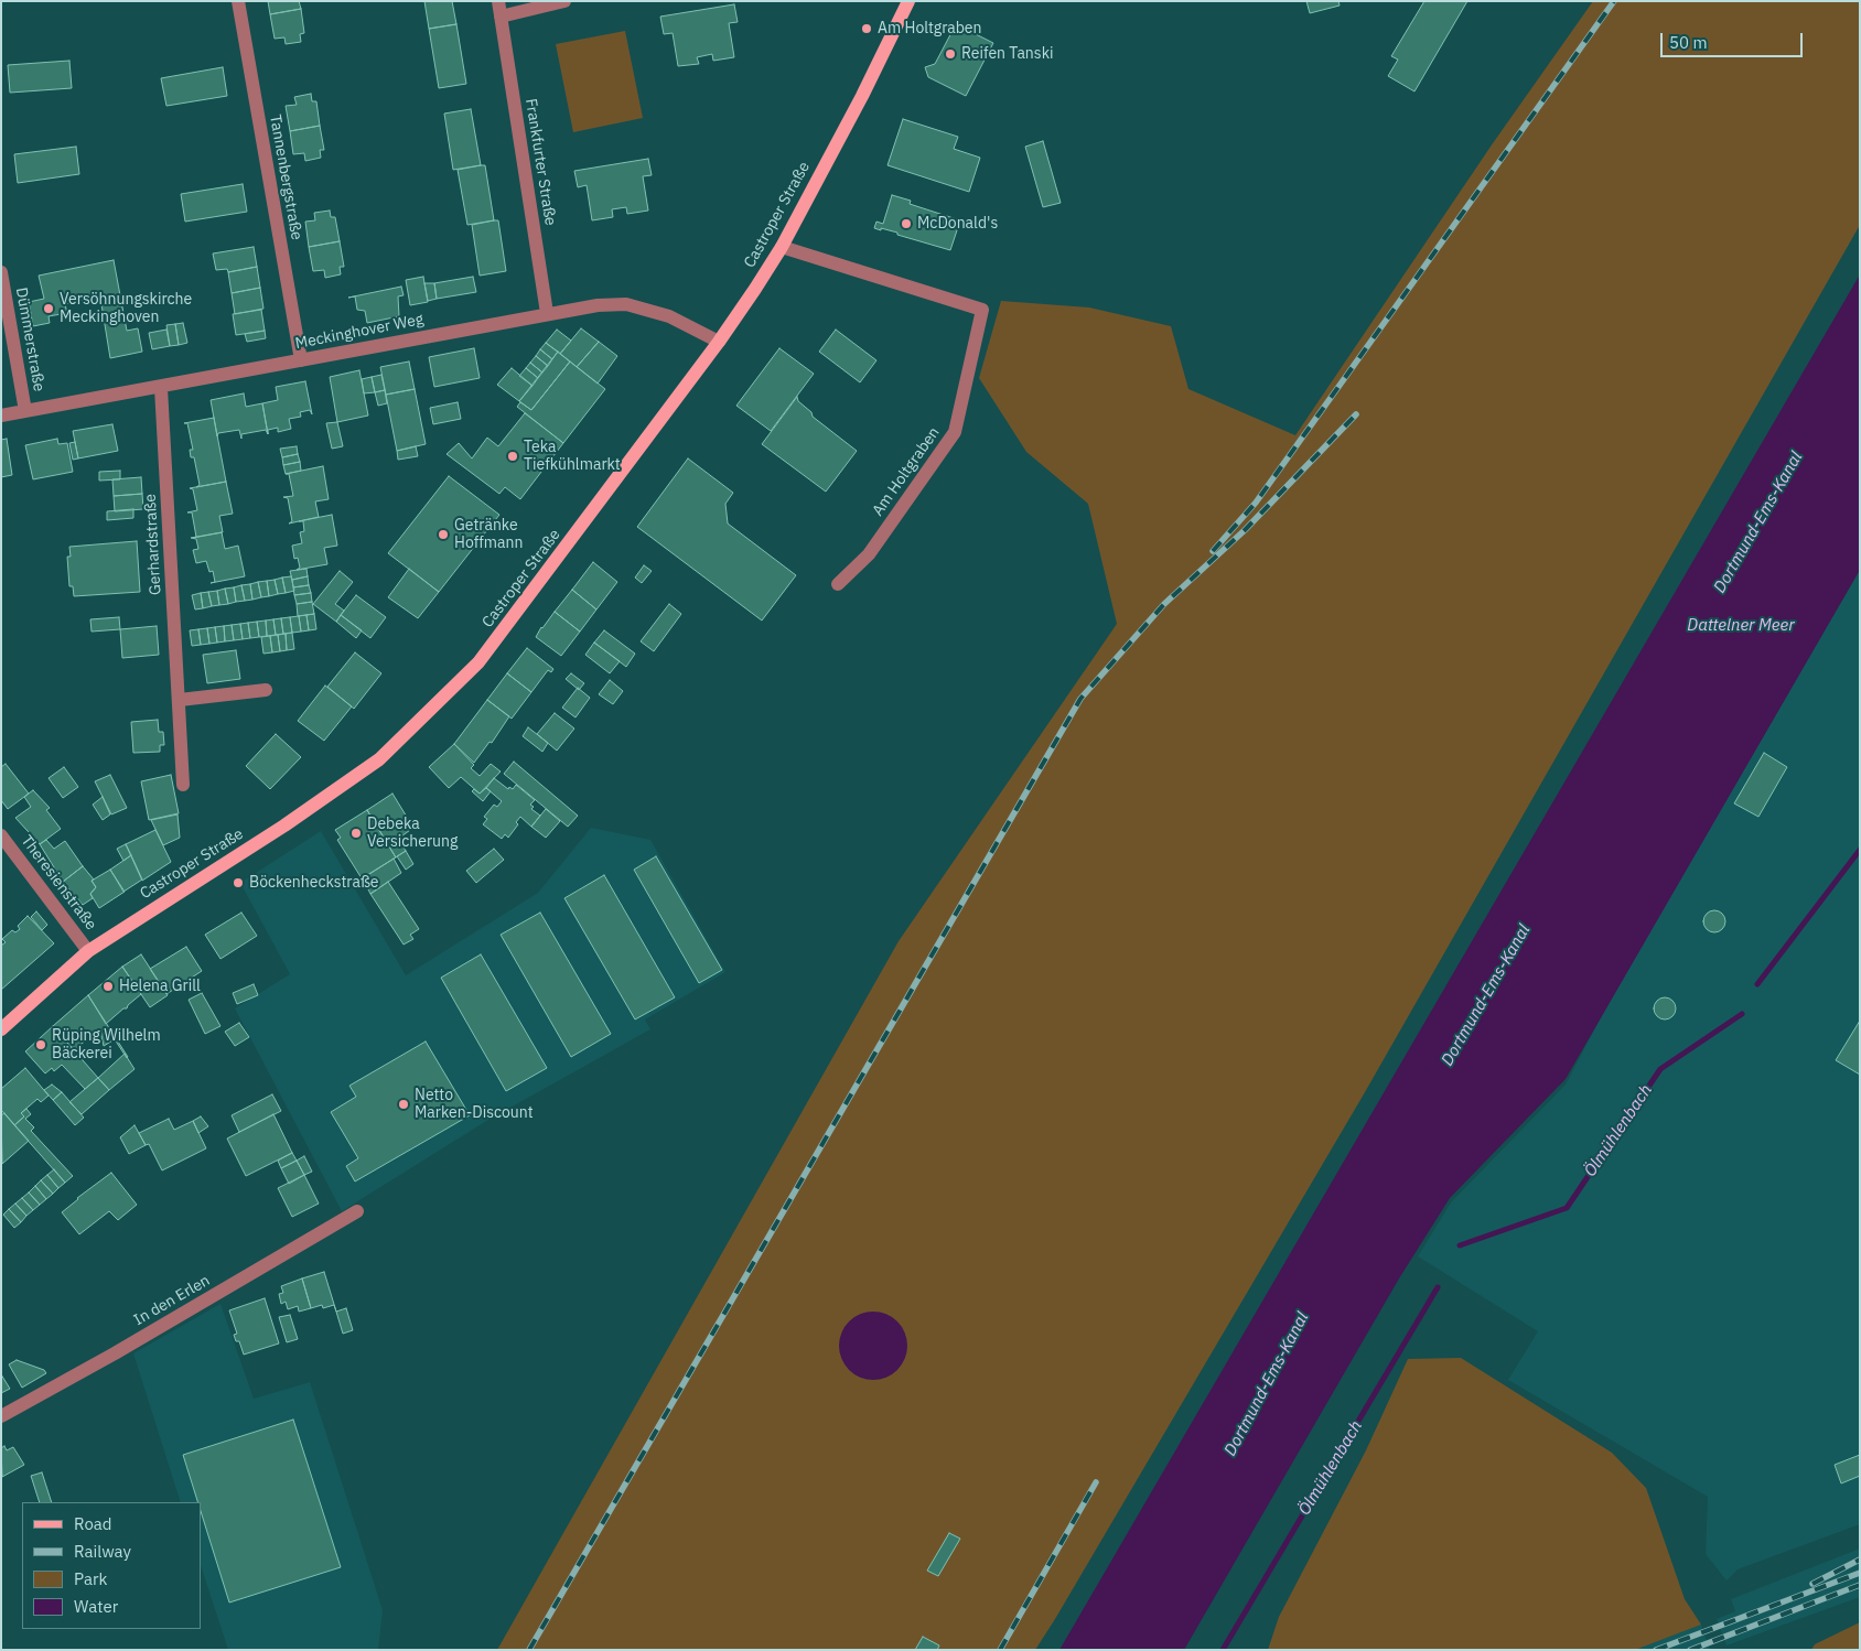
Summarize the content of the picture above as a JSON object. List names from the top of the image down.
{
  "streets": {
    "main road": ["Castroper Straße"],
    "street": [
      "Frankfurter Straße",
      "Tannenbergstraße",
      "Meckinghover Weg",
      "Dümmerstraße",
      "Am Holtgraben",
      "Gerhardstraße",
      "Theresienstraße",
      "In den Erlen"
    ]
  },
  "crossings": [
    ["Frankfurter Straße", "Meckinghover Weg"],
    ["Tannenbergstraße", "Meckinghover Weg"],
    ["Castroper Straße", "Meckinghover Weg"],
    ["Castroper Straße", "Am Holtgraben"],
    ["Castroper Straße", "Theresienstraße"],
    ["Meckinghover Weg", "Dümmerstraße"],
    ["Meckinghover Weg", "Gerhardstraße"]
  ],
  "water": ["Dortmund-Ems-Kanal", "Dattelner Meer", "Ölmühlenbach"],
  "places": [
    "Am Holtgraben",
    "Reifen Tanski",
    "McDonald's",
    "Versöhnungskirche Meckinghoven",
    "Teka Tiefkühlmarkt",
    "Getränke Hoffmann",
    "Debeka Versicherung",
    "Böckenheckstraße",
    "Helena Grill",
    "Rüping Wilhelm Bäckerei",
    "Netto Marken-Discount"
  ],
  "legend": [
    "Road",
    "Railway",
    "Park",
    "Water"
  ],
  "scale_bar": "50 m"
}
